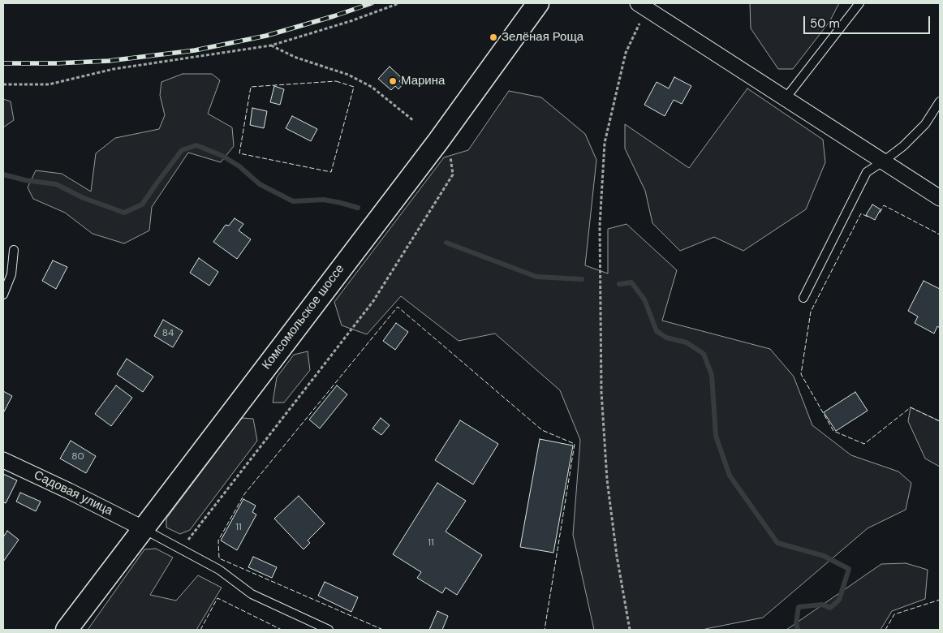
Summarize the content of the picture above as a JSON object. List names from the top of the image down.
{
  "streets": {
    "main road": ["Комсомольское шоссе"],
    "street": ["Садовая улица"]
  },
  "crossings": [
    ["Комсомольское шоссе", "Садовая улица"]
  ],
  "places": ["Зелёная Роща", "Марина"],
  "house_numbers": [
    "84",
    "80",
    "11",
    "11"
  ],
  "scale_bar": "50 m"
}
